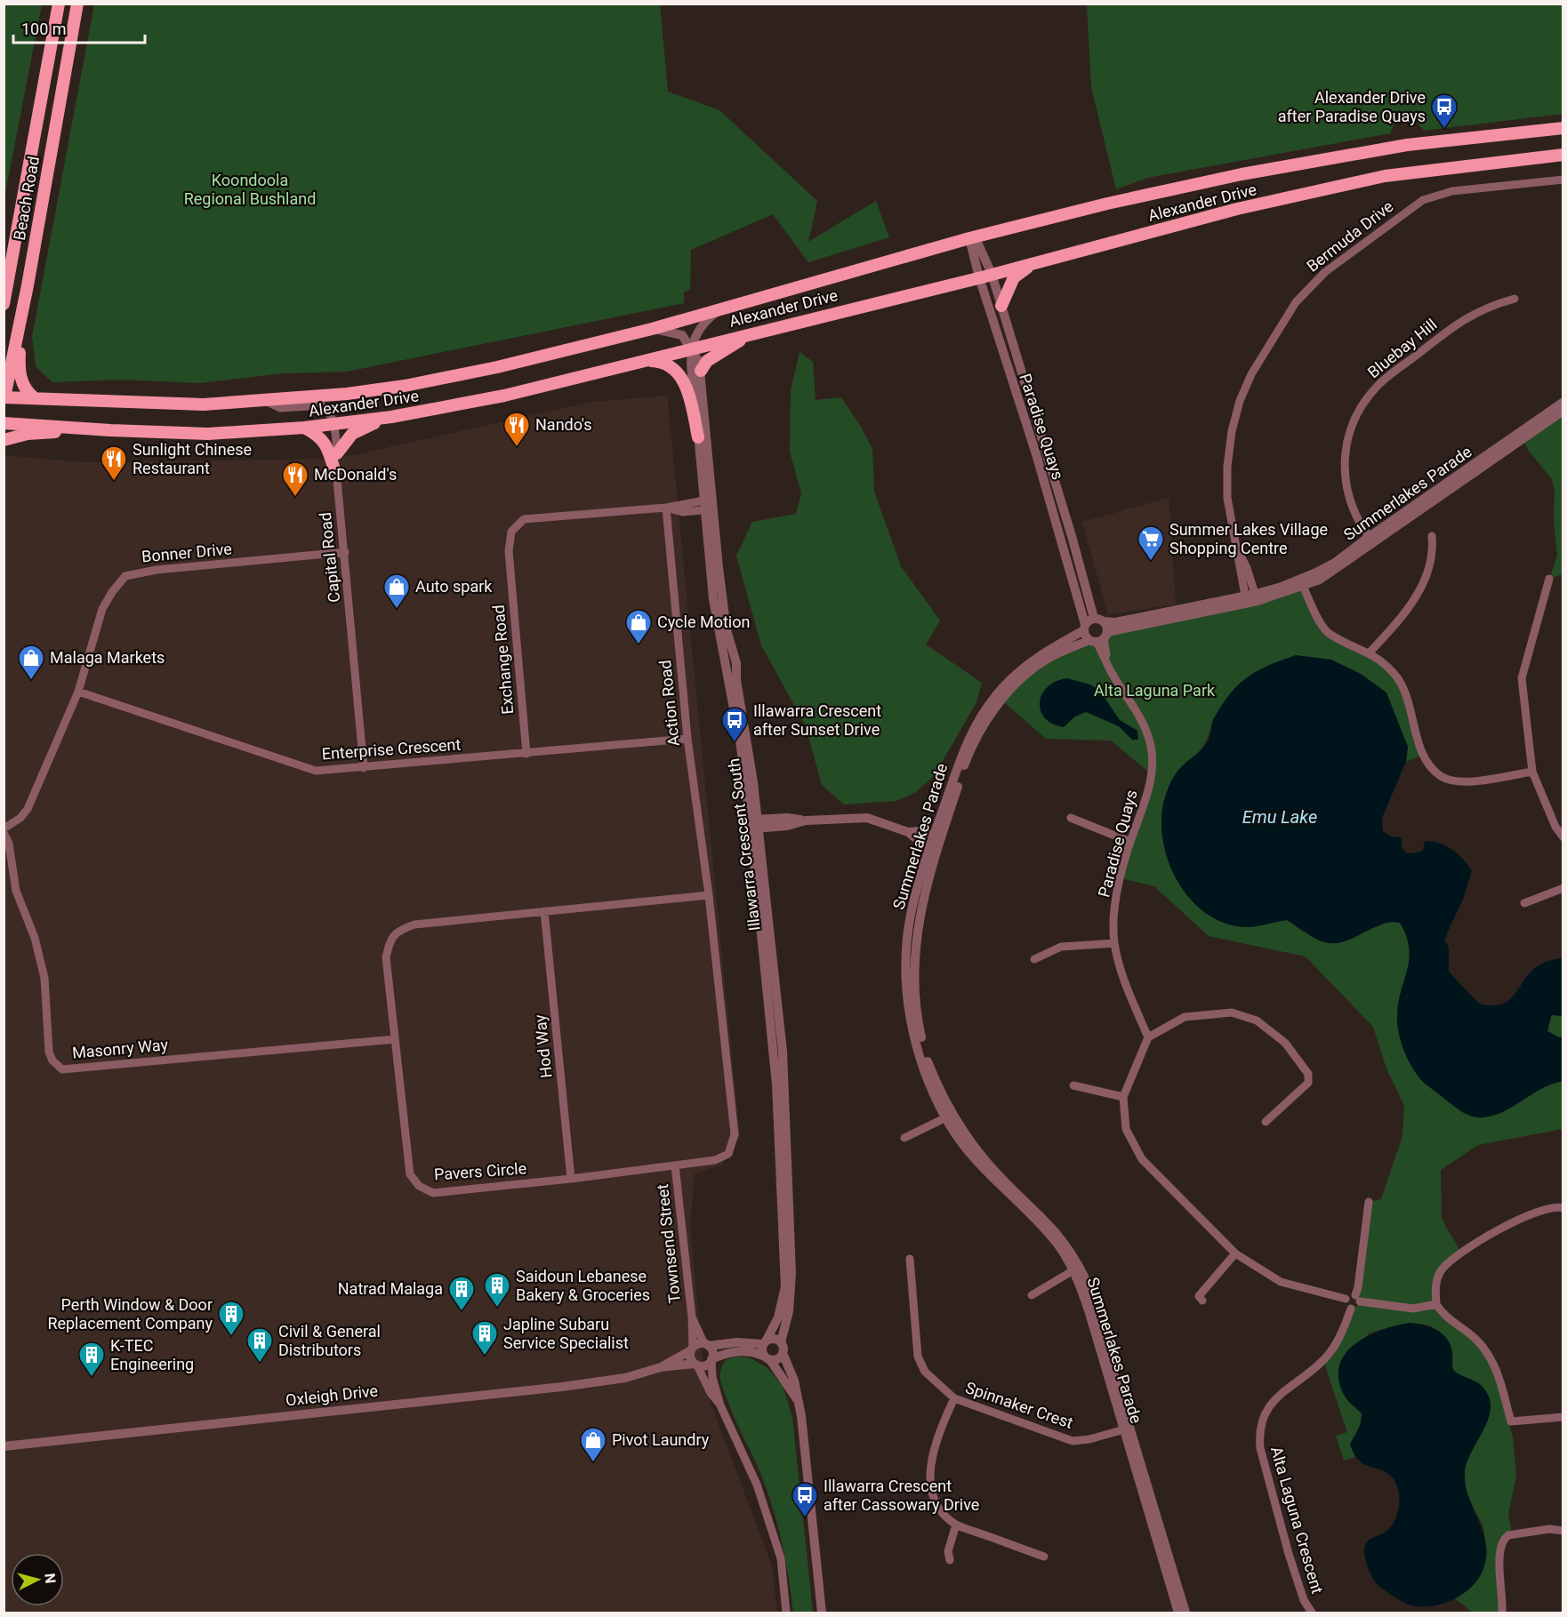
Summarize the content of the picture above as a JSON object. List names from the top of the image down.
{
  "streets": {
    "main road": ["Beach Road", "Alexander Drive"],
    "street": [
      "Bermuda Drive",
      "Bluebay Hill",
      "Paradise Quays",
      "Summerlakes Parade",
      "Bonner Drive",
      "Capital Road",
      "Exchange Road",
      "Action Road",
      "Enterprise Crescent",
      "Illawarra Crescent South",
      "Hod Way",
      "Masonry Way",
      "Pavers Circle",
      "Townsend Street",
      "Oxleigh Drive",
      "Spinnaker Crest",
      "Alta Laguna Crescent"
    ]
  },
  "crossings": [
    ["Beach Road", "Alexander Drive"],
    ["Alexander Drive", "Paradise Quays"],
    ["Alexander Drive", "Capital Road"],
    ["Alexander Drive", "Illawarra Crescent South"],
    ["Bermuda Drive", "Summerlakes Parade"],
    ["Bluebay Hill", "Summerlakes Parade"],
    ["Paradise Quays", "Summerlakes Parade"],
    ["Summerlakes Parade", "Spinnaker Crest"],
    ["Bonner Drive", "Capital Road"],
    ["Bonner Drive", "Enterprise Crescent"],
    ["Capital Road", "Enterprise Crescent"],
    ["Exchange Road", "Action Road"],
    ["Exchange Road", "Enterprise Crescent"],
    ["Exchange Road", "Illawarra Crescent South"],
    ["Action Road", "Enterprise Crescent"],
    ["Action Road", "Pavers Circle"],
    ["Hod Way", "Pavers Circle"],
    ["Masonry Way", "Pavers Circle"],
    ["Pavers Circle", "Townsend Street"],
    ["Townsend Street", "Oxleigh Drive"]
  ],
  "water": ["Emu Lake"],
  "parks": ["Koondoola Regional Bushland", "Alta Laguna Park"],
  "places": {
    "bus stop": ["Alexander Drive after Paradise Quays", "Illawarra Crescent after Sunset Drive", "Illawarra Crescent after Cassowary Drive"],
    "restaurant": ["Nando's", "Sunlight Chinese Restaurant", "McDonald's"],
    "supermarket": ["Summer Lakes Village Shopping Centre"],
    "shop": [
      "Auto spark",
      "Cycle Motion",
      "Malaga Markets",
      "Pivot Laundry"
    ],
    "building": [
      "Saidoun Lebanese Bakery & Groceries",
      "Natrad Malaga",
      "Perth Window & Door Replacement Company",
      "Japline Subaru Service Specialist",
      "Civil & General Distributors",
      "K-TEC Engineering"
    ]
  },
  "scale_bar": "100 m",
  "north": "right"
}
